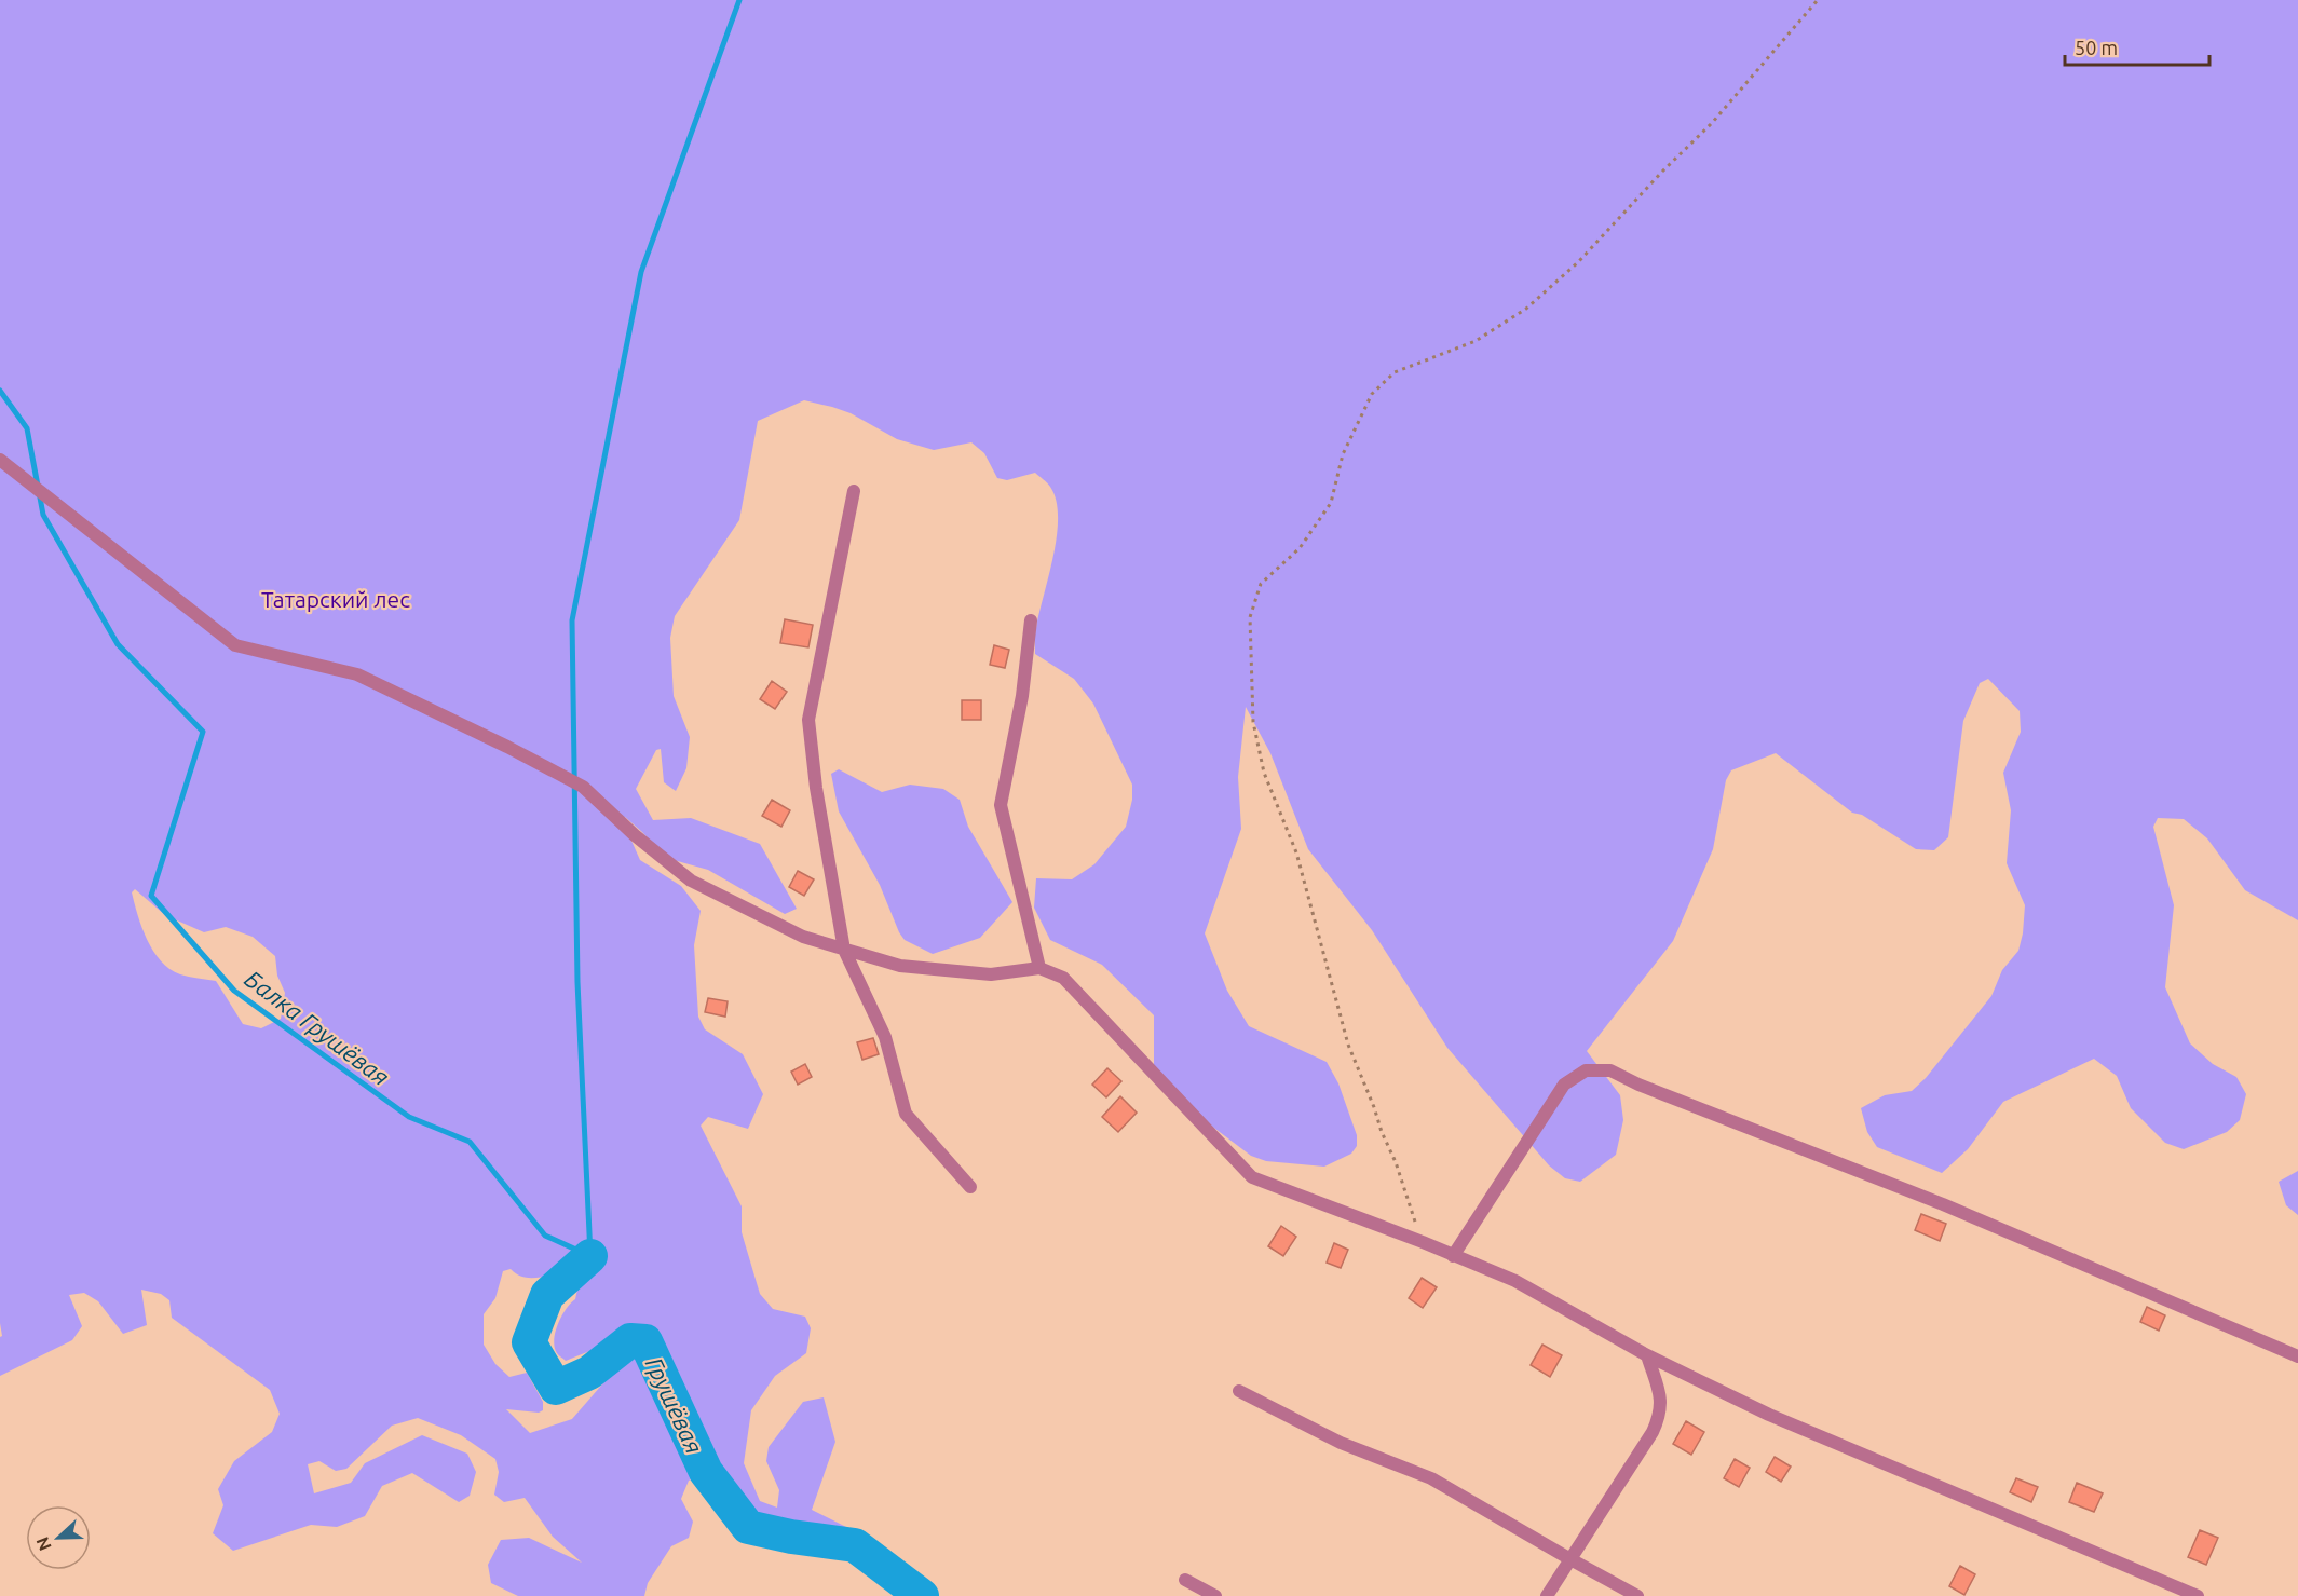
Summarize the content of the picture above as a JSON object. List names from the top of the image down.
{
  "water": ["Балка Грушёвая", "Грушёвая"],
  "parks": ["Татарский лес"],
  "scale_bar": "50 m",
  "north": "left"
}
